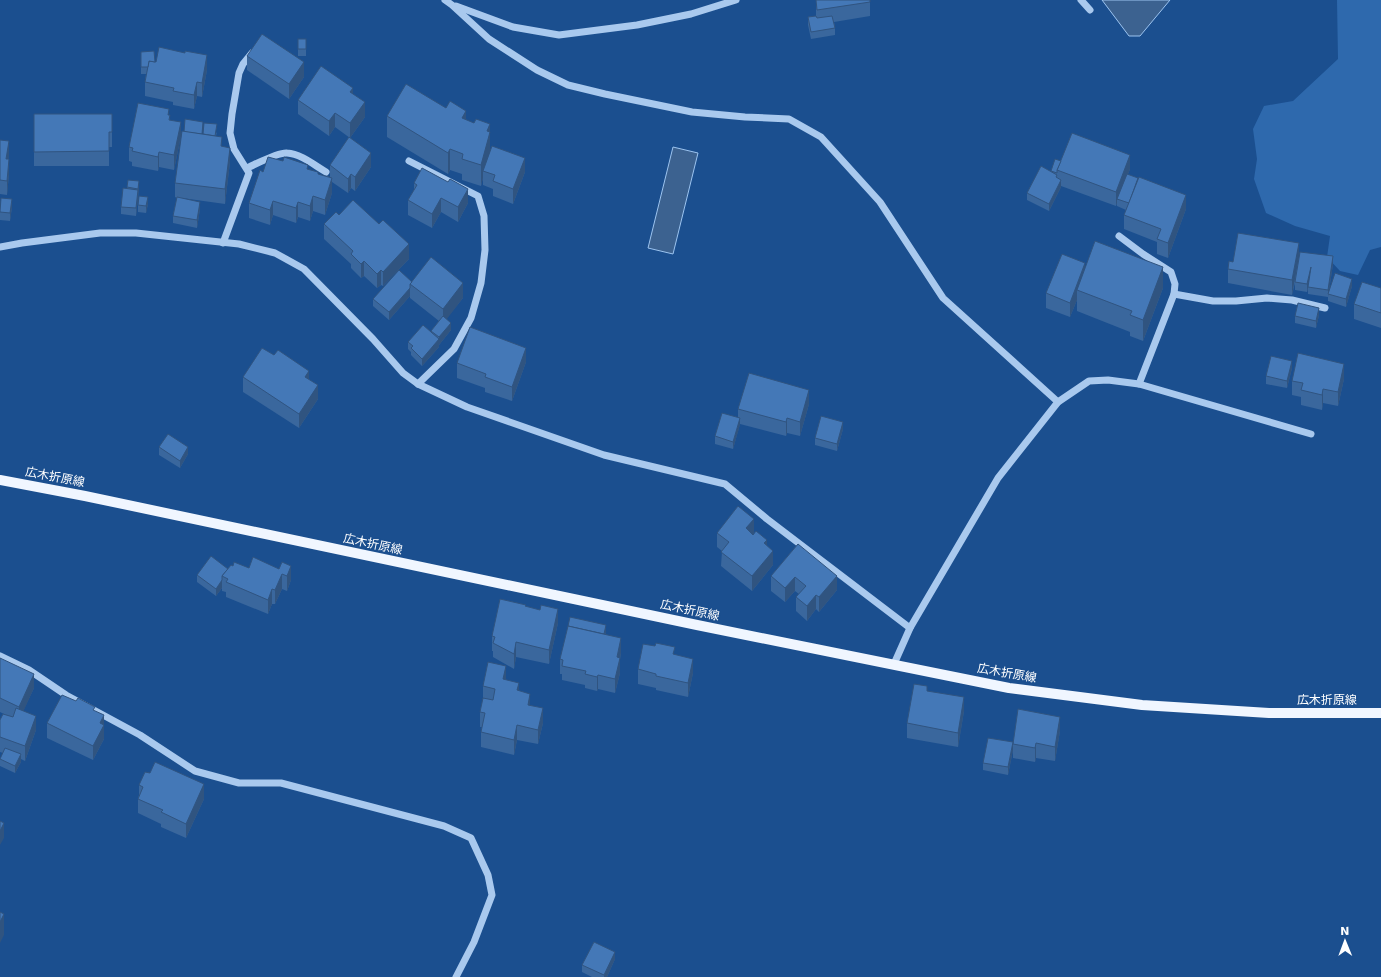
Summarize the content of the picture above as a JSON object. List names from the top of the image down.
{
  "streets": {
    "main road": ["広木折原線"]
  },
  "north": "top"
}
